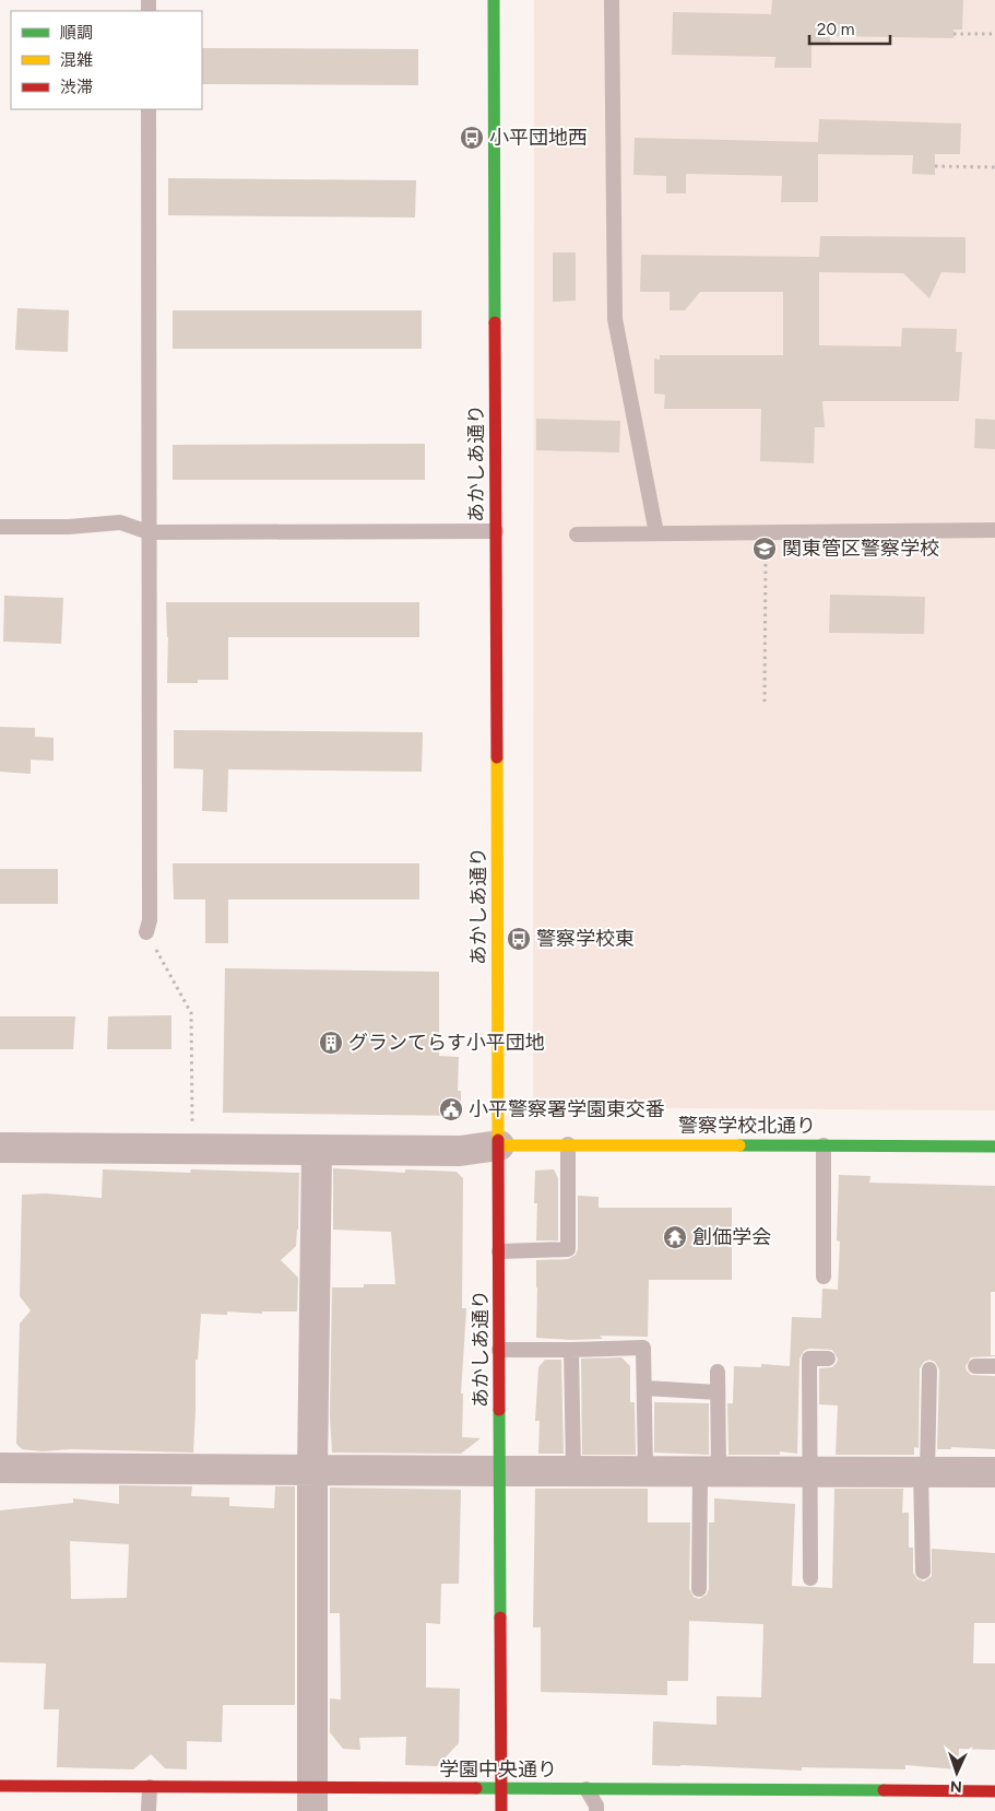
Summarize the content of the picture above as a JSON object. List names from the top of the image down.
{
  "streets": {
    "street": ["あかしあ通り", "警察学校北通り", "学園中央通り"]
  },
  "crossings": [
    ["あかしあ通り", "警察学校北通り"],
    ["あかしあ通り", "学園中央通り"]
  ],
  "places": {
    "bus stop": ["小平団地西", "警察学校東"],
    "school or university": ["関東管区警察学校"],
    "building": ["グランてらす小平団地"],
    "public building": ["小平警察署学園東交番"],
    "temple": ["創価学会"]
  },
  "legend": ["順調", "混雑", "渋滞"],
  "scale_bar": "20 m",
  "north": "bottom"
}
